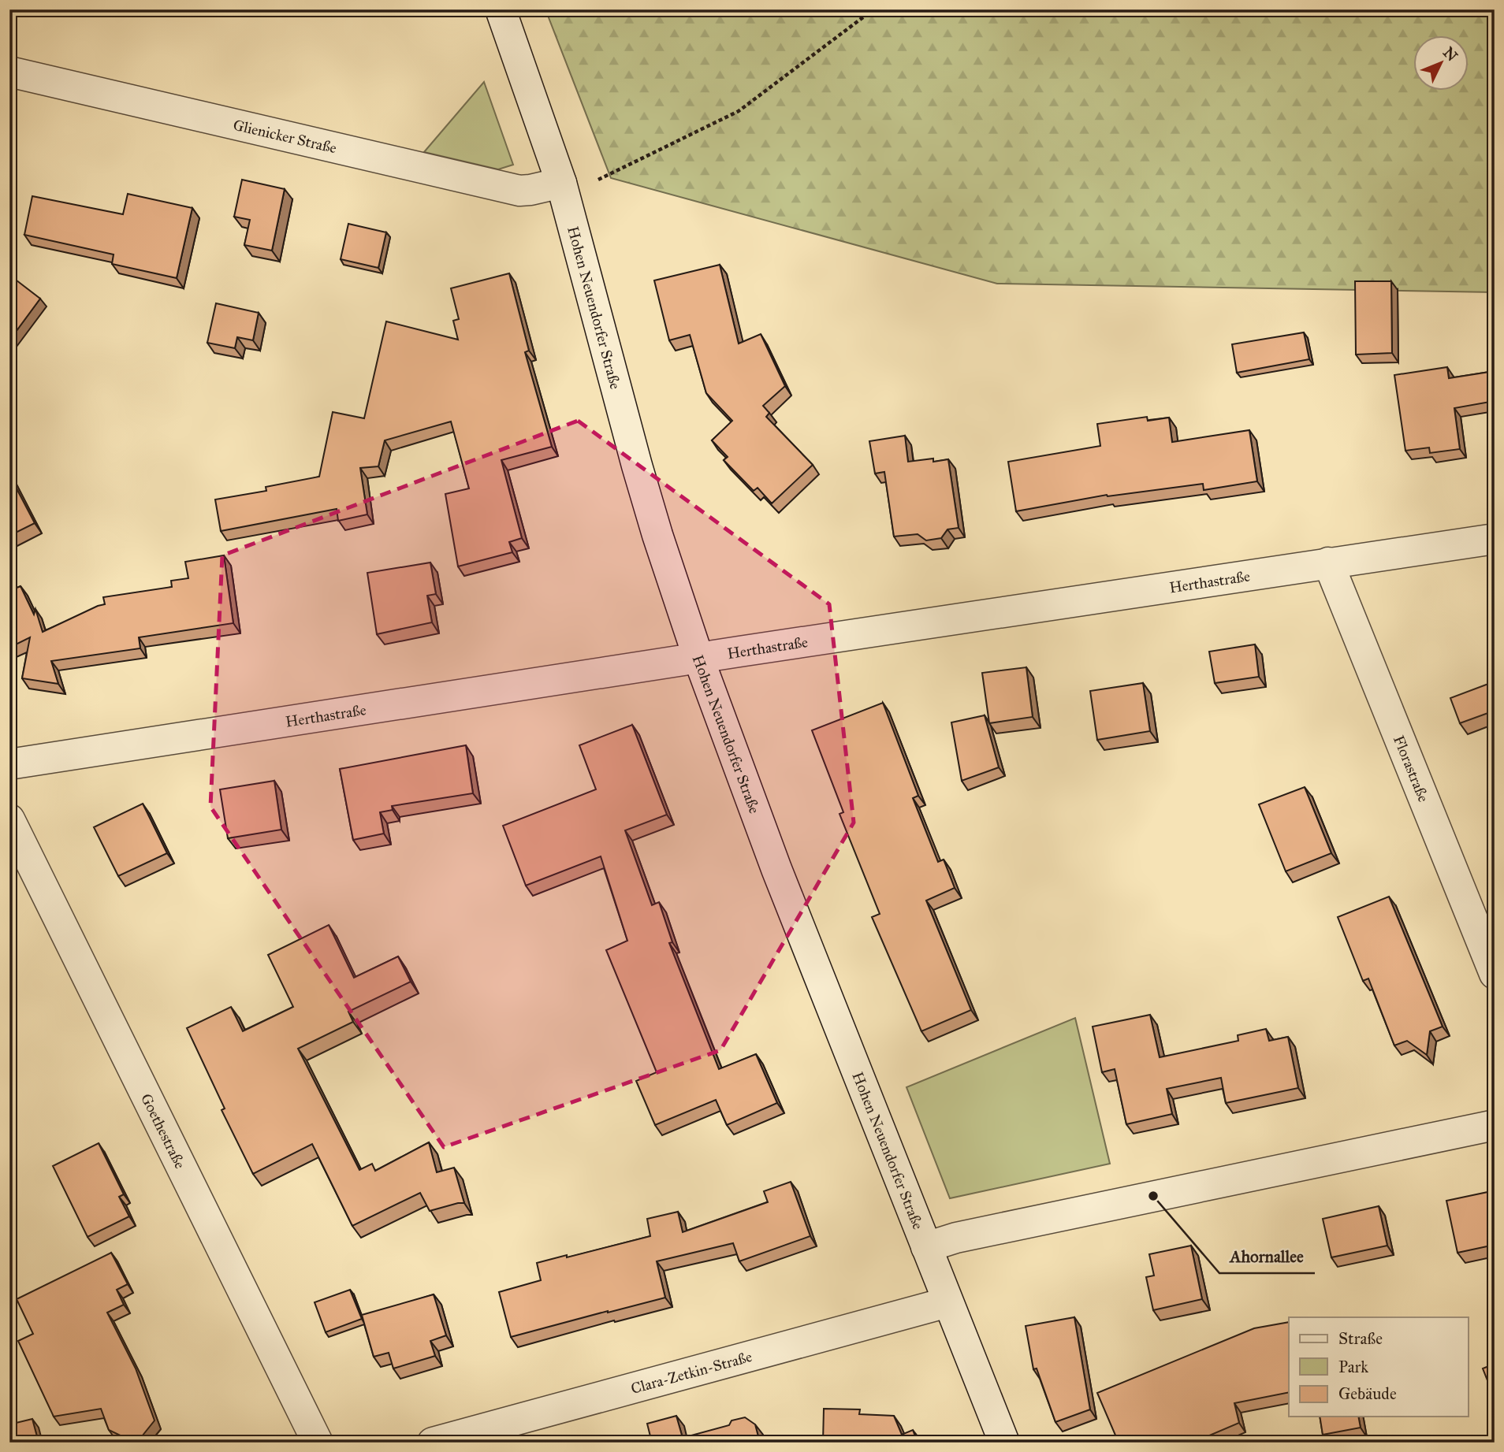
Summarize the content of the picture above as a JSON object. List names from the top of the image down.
{
  "streets": {
    "street": [
      "Glienicker Straße",
      "Hohen Neuendorfer Straße",
      "Herthastraße",
      "Florastraße",
      "Goethestraße",
      "Clara-Zetkin-Straße"
    ]
  },
  "crossings": [
    ["Glienicker Straße", "Hohen Neuendorfer Straße"],
    ["Hohen Neuendorfer Straße", "Herthastraße"],
    ["Hohen Neuendorfer Straße", "Clara-Zetkin-Straße"],
    ["Herthastraße", "Florastraße"]
  ],
  "places": ["Ahornallee"],
  "legend": ["Straße", "Park", "Gebäude"],
  "north": "top right"
}
